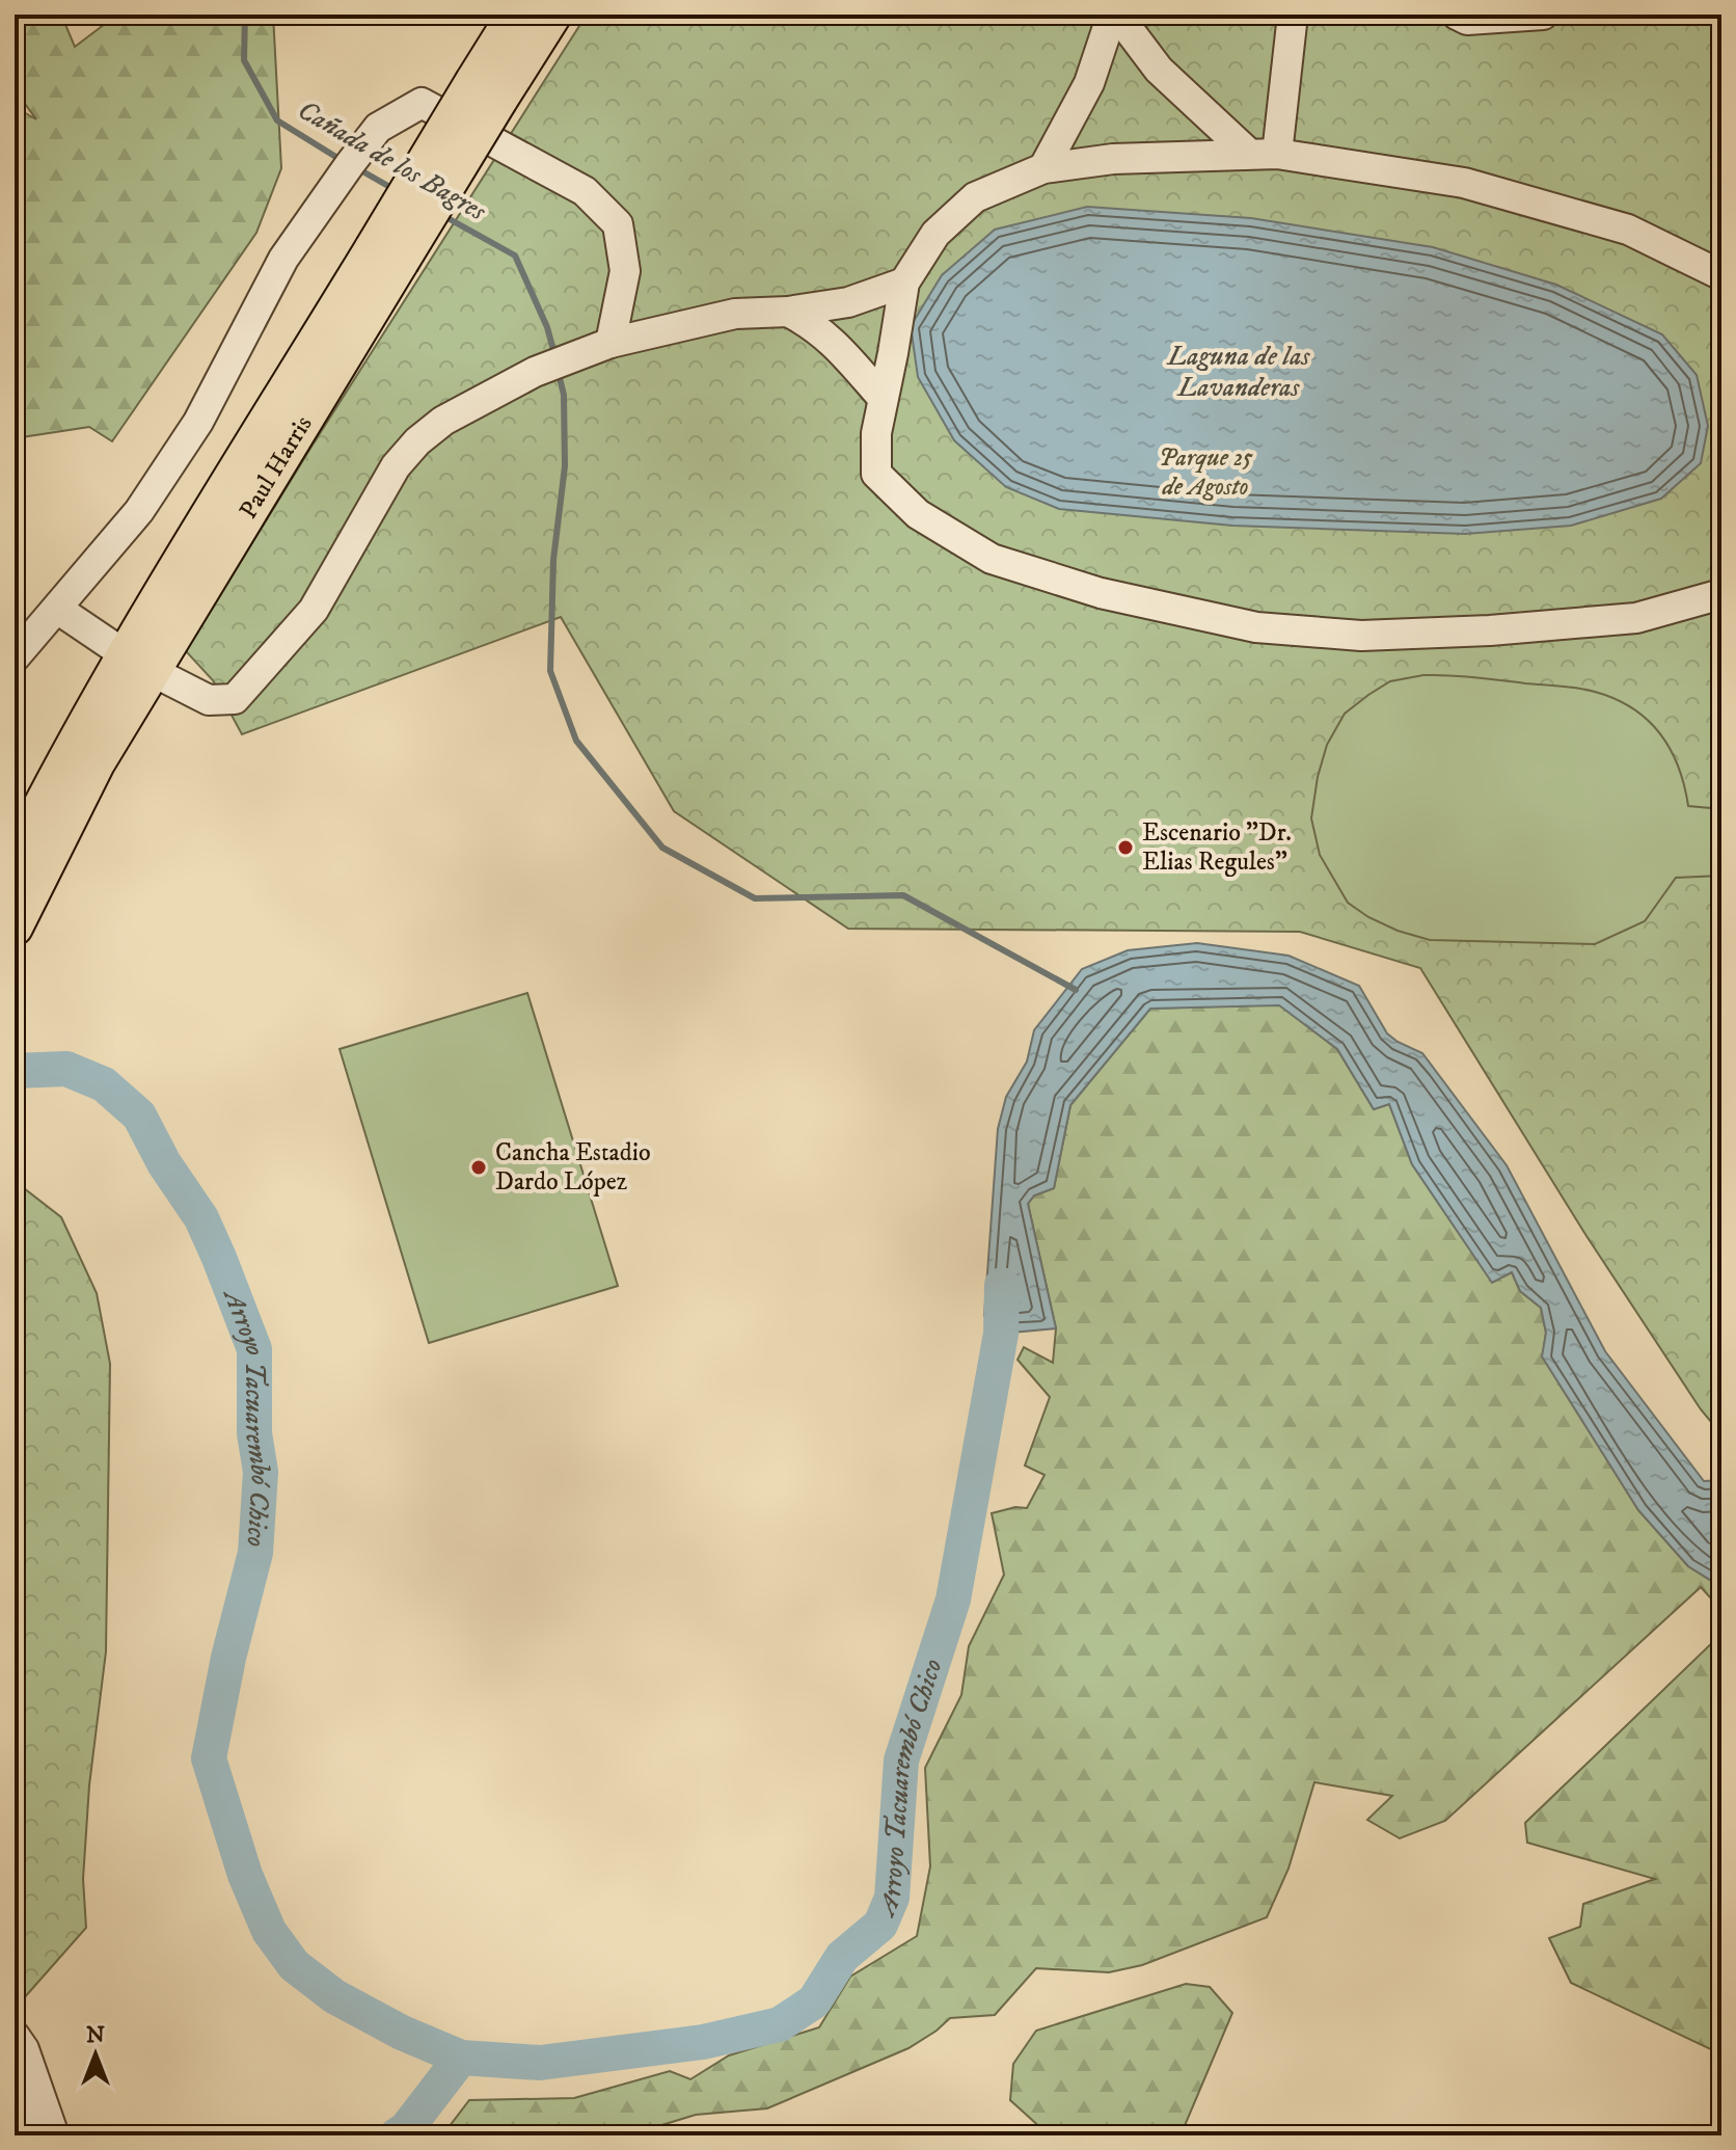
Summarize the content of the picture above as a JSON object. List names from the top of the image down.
{
  "streets": {
    "main road": ["Paul Harris"]
  },
  "water": ["Cañada de los Bagres", "Laguna de las Lavanderas", "Arroyo Tacuarembó Chico"],
  "parks": ["Parque 25 de Agosto"],
  "places": ["Escenario \"Dr. Elias Regules\"", "Cancha Estadio Dardo López"],
  "north": "top"
}
